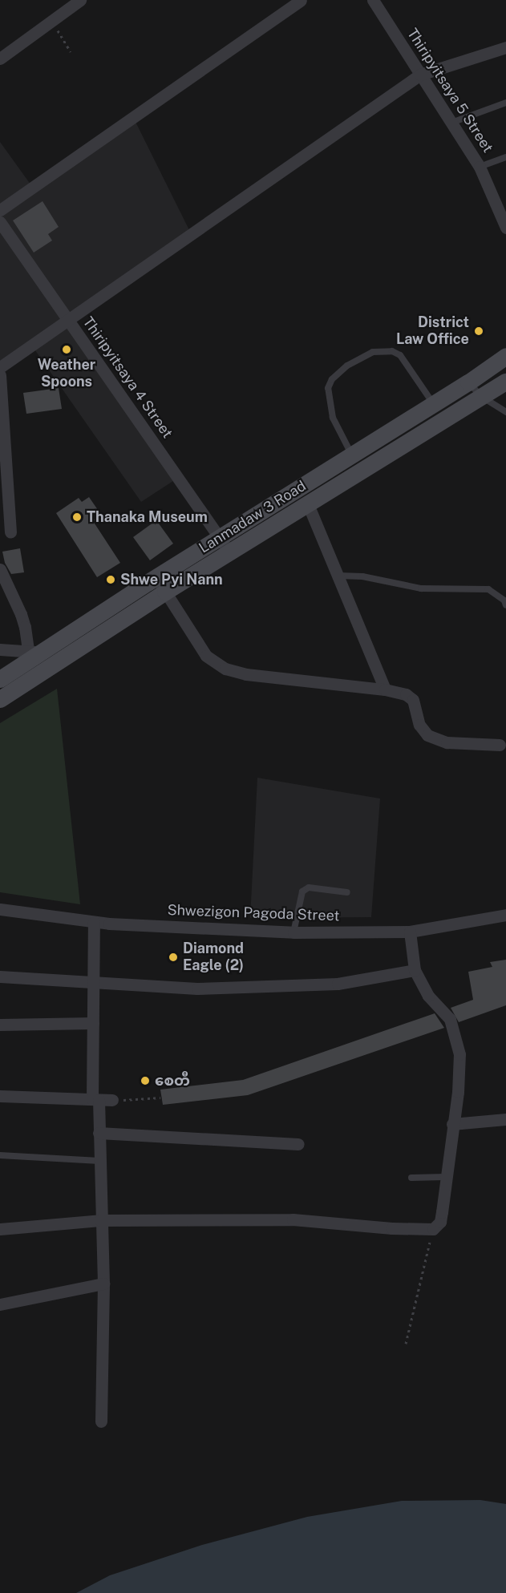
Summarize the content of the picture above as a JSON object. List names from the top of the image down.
{
  "streets": {
    "main road": ["Lanmadaw 3 Road"],
    "street": ["Thiripyitsaya 5 Street", "Thiripyitsaya 4 Street", "Shwezigon Pagoda Street"]
  },
  "crossings": [
    ["Thiripyitsaya 4 Street", "Lanmadaw 3 Road"]
  ],
  "places": [
    "District Law Office",
    "Weather Spoons",
    "Thanaka Museum",
    "Shwe Pyi Nann",
    "Diamond Eagle (2)",
    "စေတီ"
  ]
}
